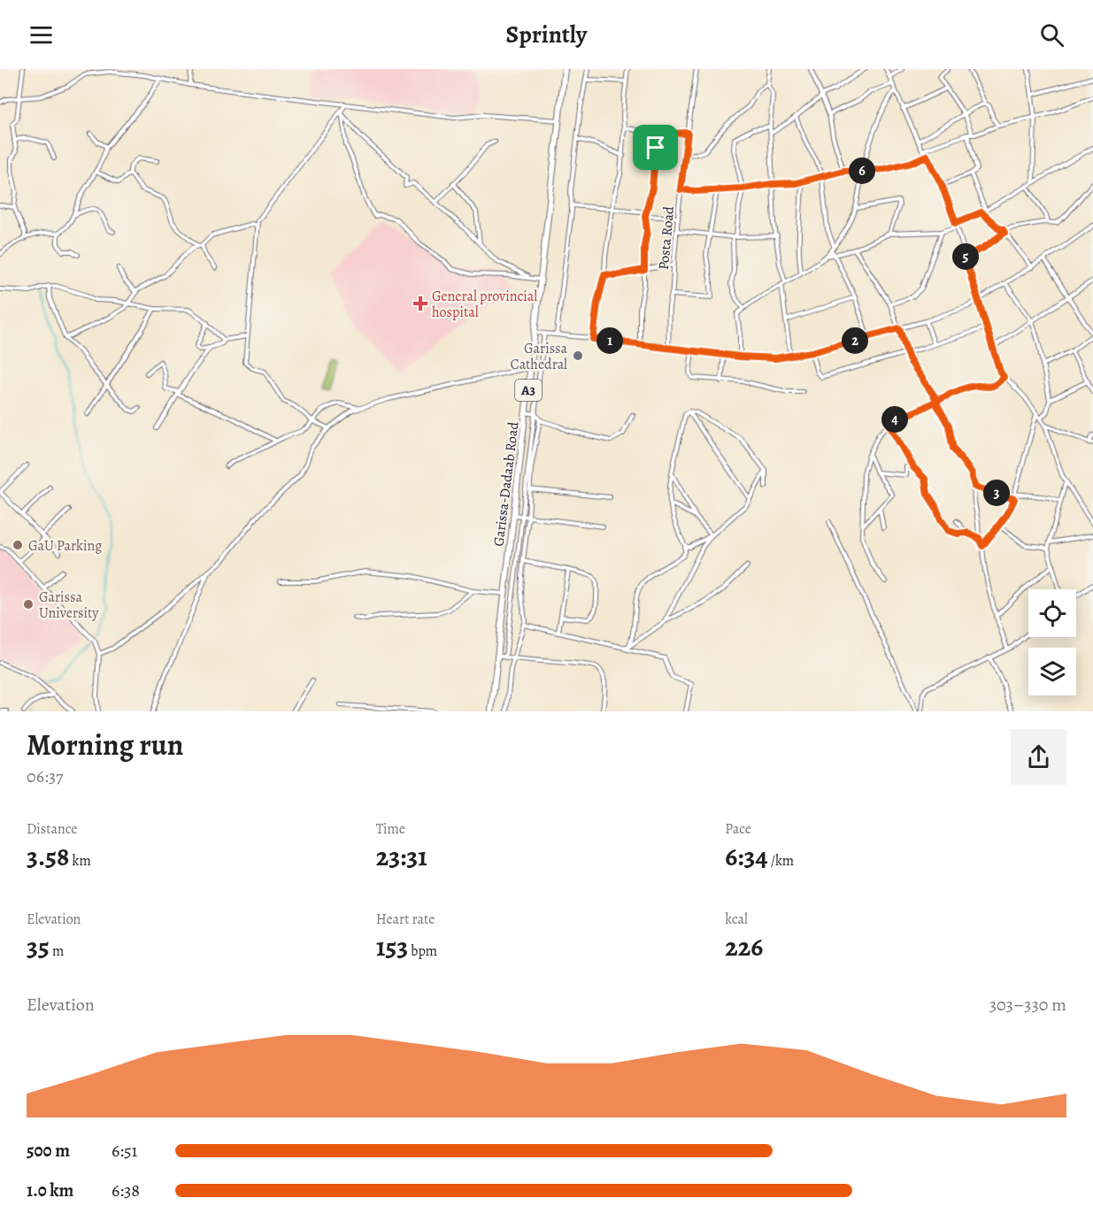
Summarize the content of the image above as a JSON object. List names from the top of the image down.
{
  "streets": {
    "highway": ["A3", "Garissa-Dadaab Road"],
    "street": ["Posta Road"]
  },
  "places": {
    "health": ["General provincial hospital"],
    "other": ["Garissa Cathedral", "GaU Parking", "Garissa University"]
  },
  "page": {
    "header": "Sprintly",
    "pins": [
      "6",
      "5",
      "1",
      "2",
      "4",
      "3"
    ],
    "heading": ["Morning run", "06:37"],
    "stats": [
      ["Distance", "3.58 km"],
      ["Time", "23:31"],
      ["Pace", "6:34 /km"],
      ["Elevation", "35 m"],
      ["Heart rate", "153 bpm"],
      ["kcal", "226"]
    ],
    "chart": ["Elevation", "303–330 m"],
    "list": [
      {
        "name": "500 m",
        "note": "6:51"
      },
      {
        "name": "1.0 km",
        "note": "6:38"
      }
    ]
  }
}
